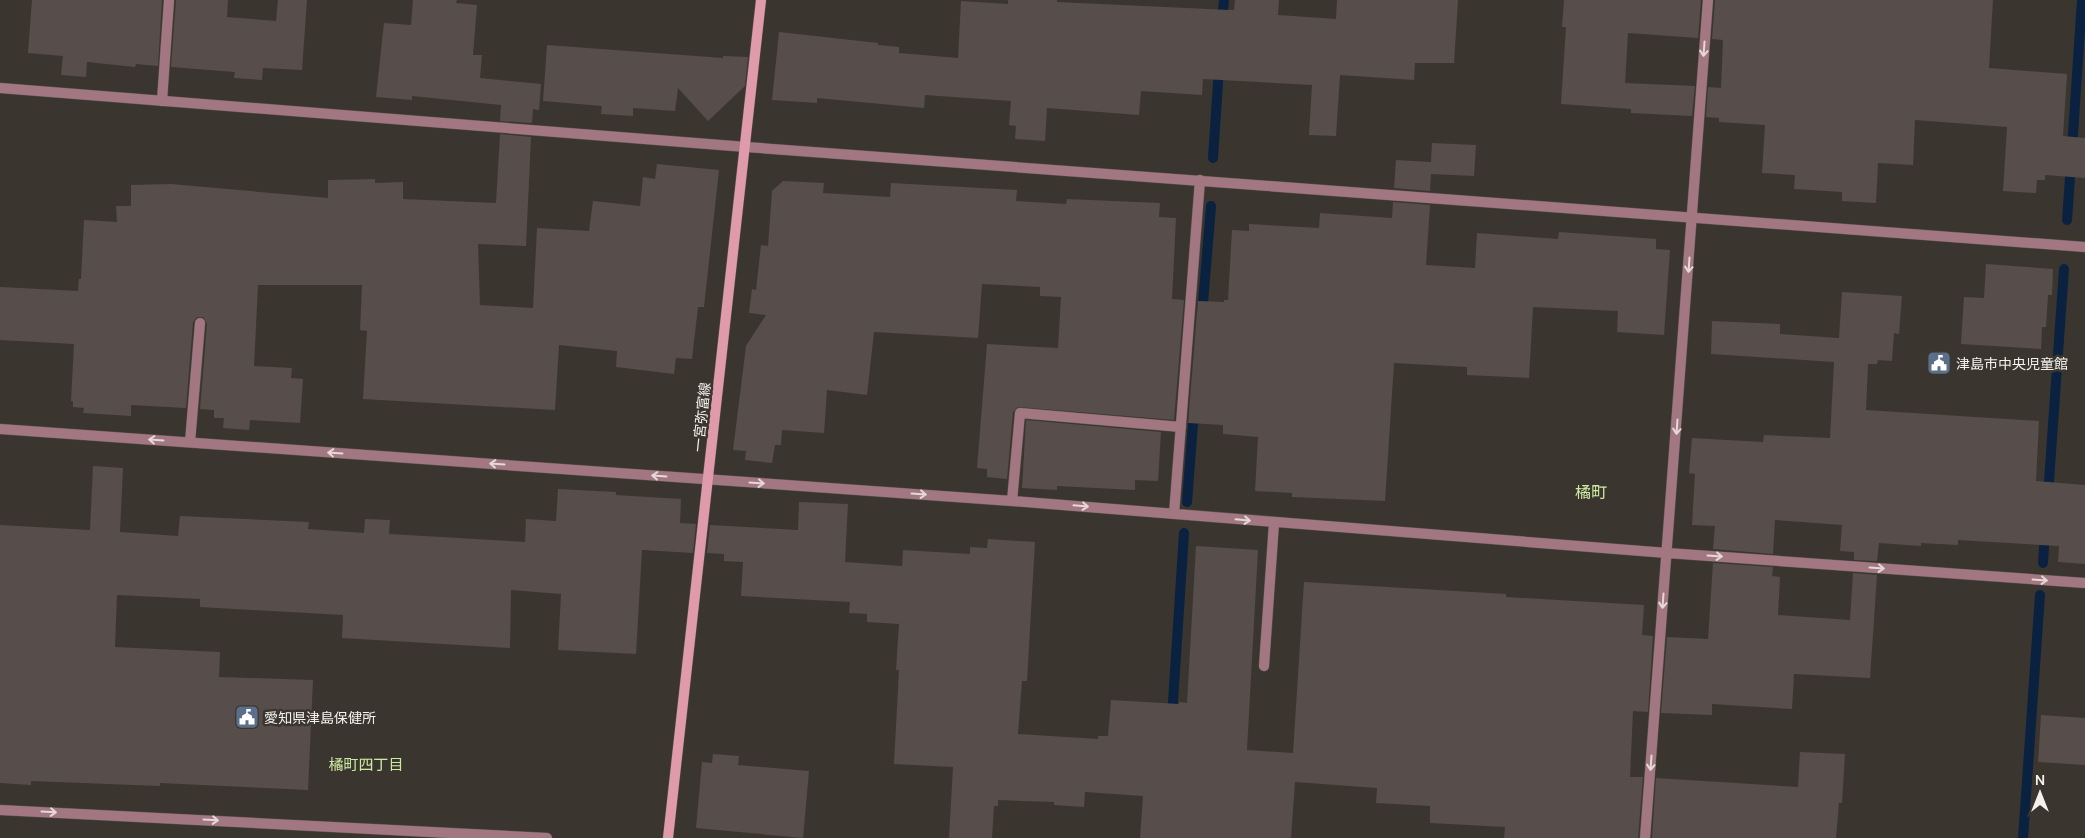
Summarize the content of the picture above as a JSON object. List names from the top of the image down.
{
  "streets": {
    "main road": ["一宮弥富線"]
  },
  "districts": ["橘町", "橘町四丁目"],
  "places": {
    "public building": ["津島市中央児童館", "愛知県津島保健所"]
  },
  "north": "top"
}
